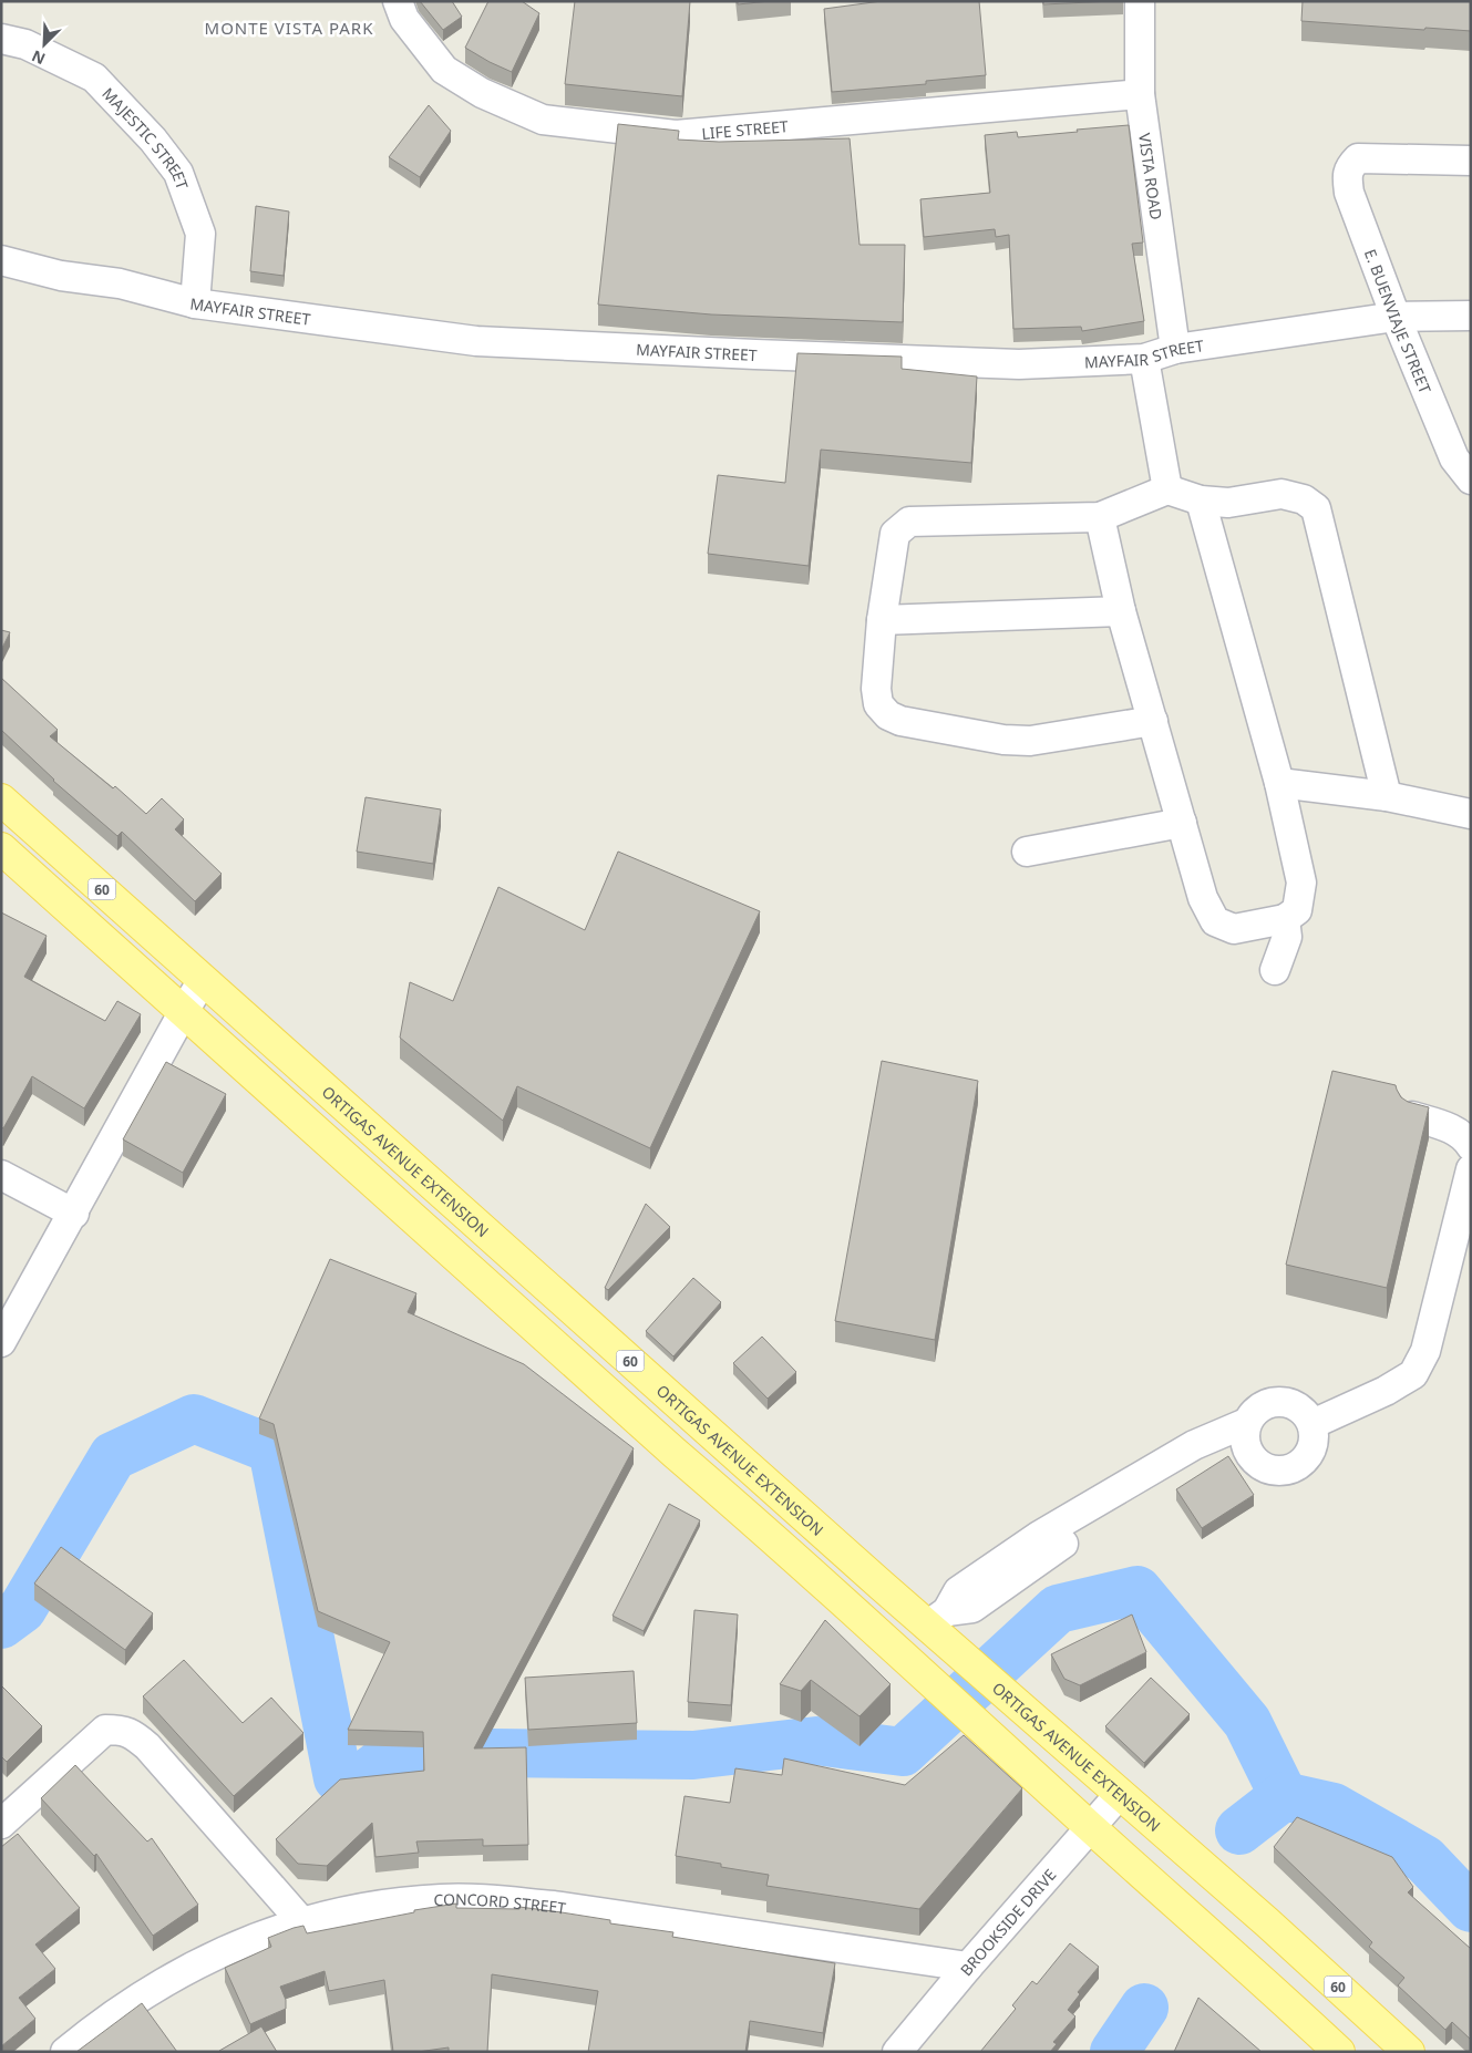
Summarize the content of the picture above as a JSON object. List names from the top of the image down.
{
  "streets": {
    "main road": ["60", "ORTIGAS AVENUE EXTENSION"],
    "street": [
      "LIFE STREET",
      "MAJESTIC STREET",
      "VISTA ROAD",
      "MAYFAIR STREET",
      "E. BUENVIAJE STREET",
      "CONCORD STREET",
      "BROOKSIDE DRIVE"
    ]
  },
  "crossings": [
    ["LIFE STREET", "VISTA ROAD"],
    ["MAJESTIC STREET", "MAYFAIR STREET"],
    ["VISTA ROAD", "MAYFAIR STREET"],
    ["MAYFAIR STREET", "E. BUENVIAJE STREET"],
    ["60", "BROOKSIDE DRIVE"],
    ["ORTIGAS AVENUE EXTENSION", "BROOKSIDE DRIVE"],
    ["CONCORD STREET", "BROOKSIDE DRIVE"]
  ],
  "districts": ["MONTE VISTA PARK"],
  "north": "bottom left"
}
